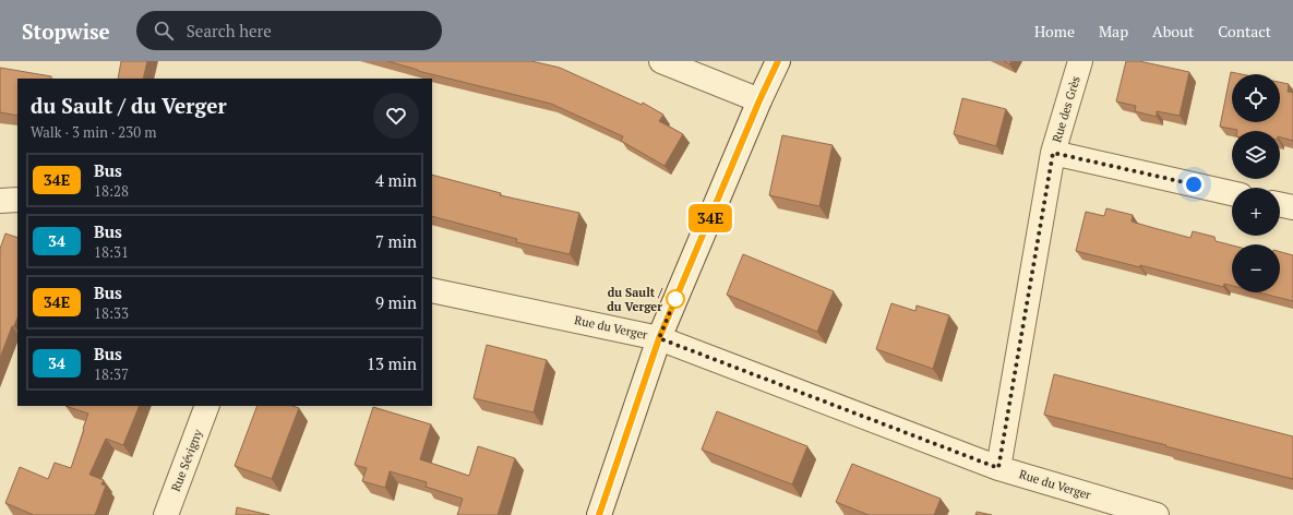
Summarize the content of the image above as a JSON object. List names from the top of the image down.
{
  "streets": {
    "street": ["Rue des Grès", "Rue du Verger", "Rue Sévigny"]
  },
  "crossings": [
    ["Rue des Grès", "Rue du Verger"]
  ],
  "places": ["du Sault / du Verger"],
  "lines": ["bus line 34E"],
  "page": {
    "header": "Stopwise",
    "search": "Search here",
    "nav": [
      "Home",
      "Map",
      "About",
      "Contact"
    ],
    "on_map": "34E",
    "map_buttons": ["+", "−"],
    "heading": ["du Sault / du Verger", "Walk · 3 min · 230 m"],
    "list": [
      {
        "mark": "34E",
        "name": "Bus",
        "note": "18:28",
        "value": "4 min"
      },
      {
        "mark": "34",
        "name": "Bus",
        "note": "18:31",
        "value": "7 min"
      },
      {
        "mark": "34E",
        "name": "Bus",
        "note": "18:33",
        "value": "9 min"
      },
      {
        "mark": "34",
        "name": "Bus",
        "note": "18:37",
        "value": "13 min"
      }
    ]
  }
}
